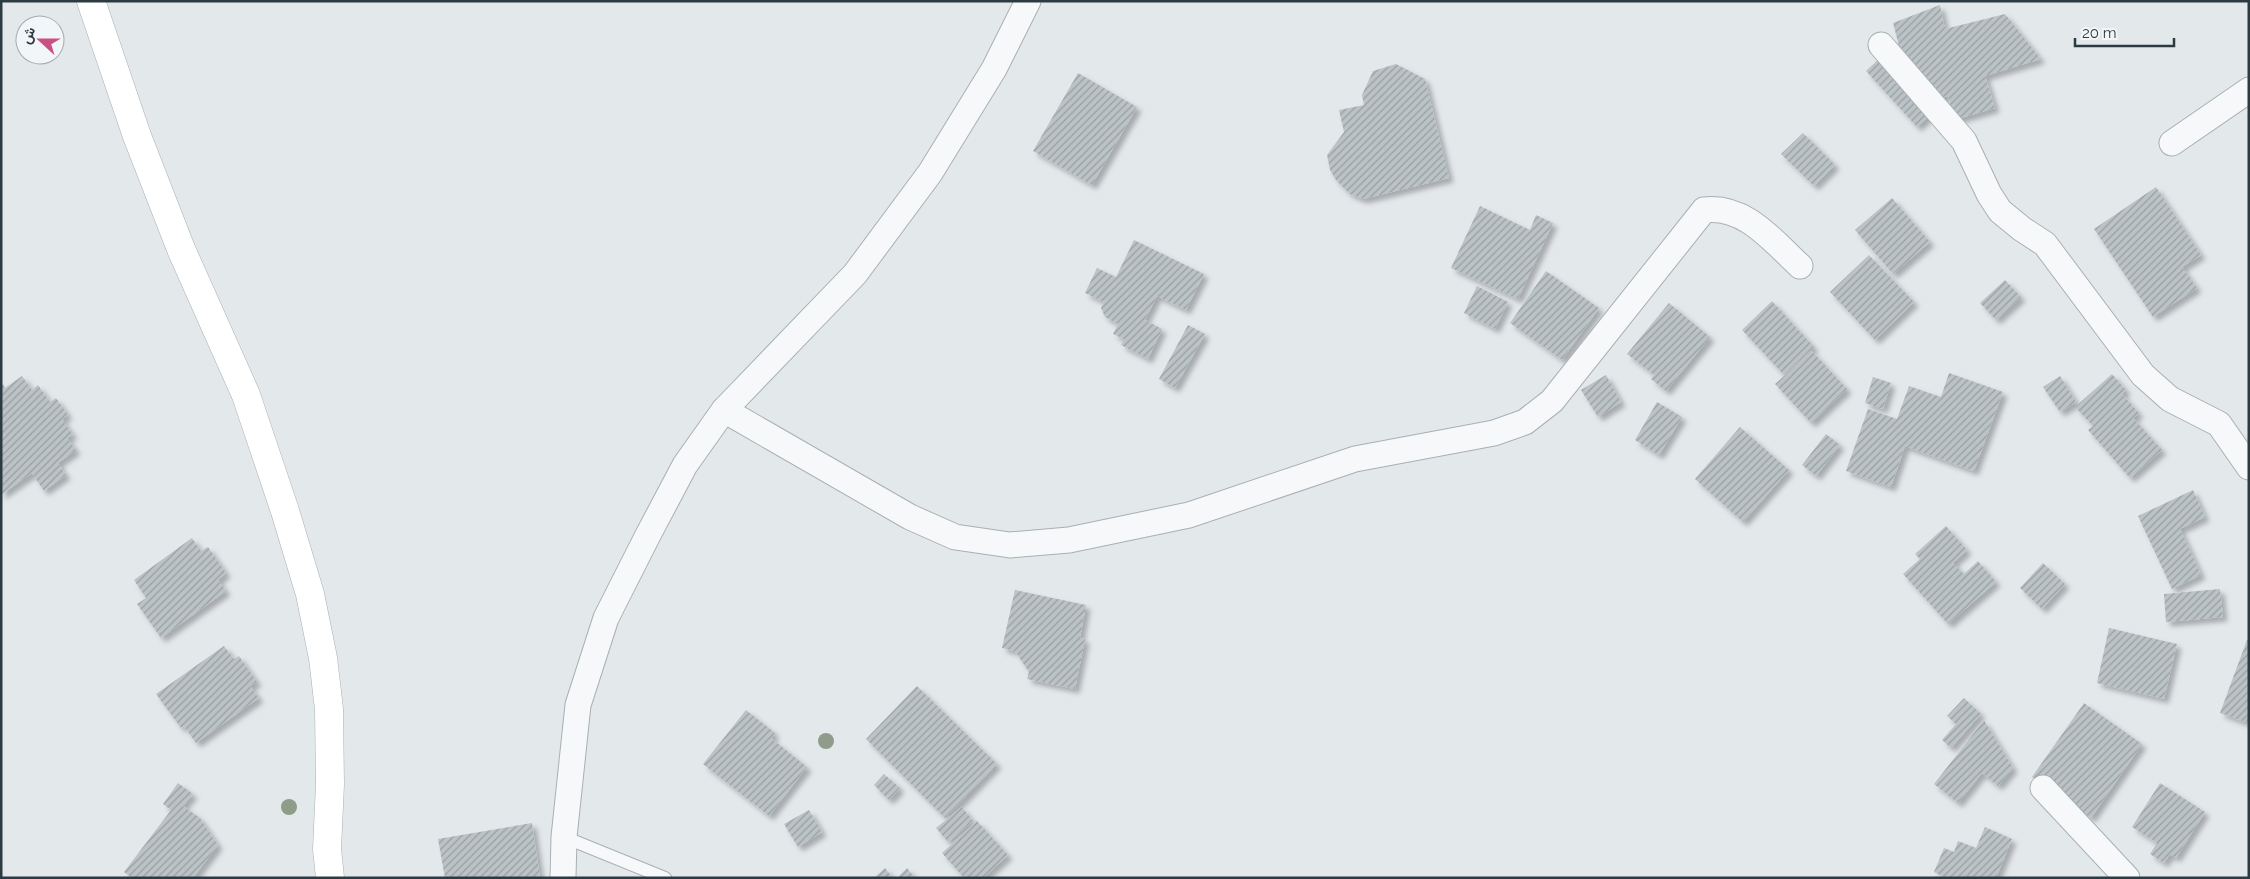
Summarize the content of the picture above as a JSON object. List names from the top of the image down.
{
  "scale_bar": "20 m",
  "north": "left"
}
